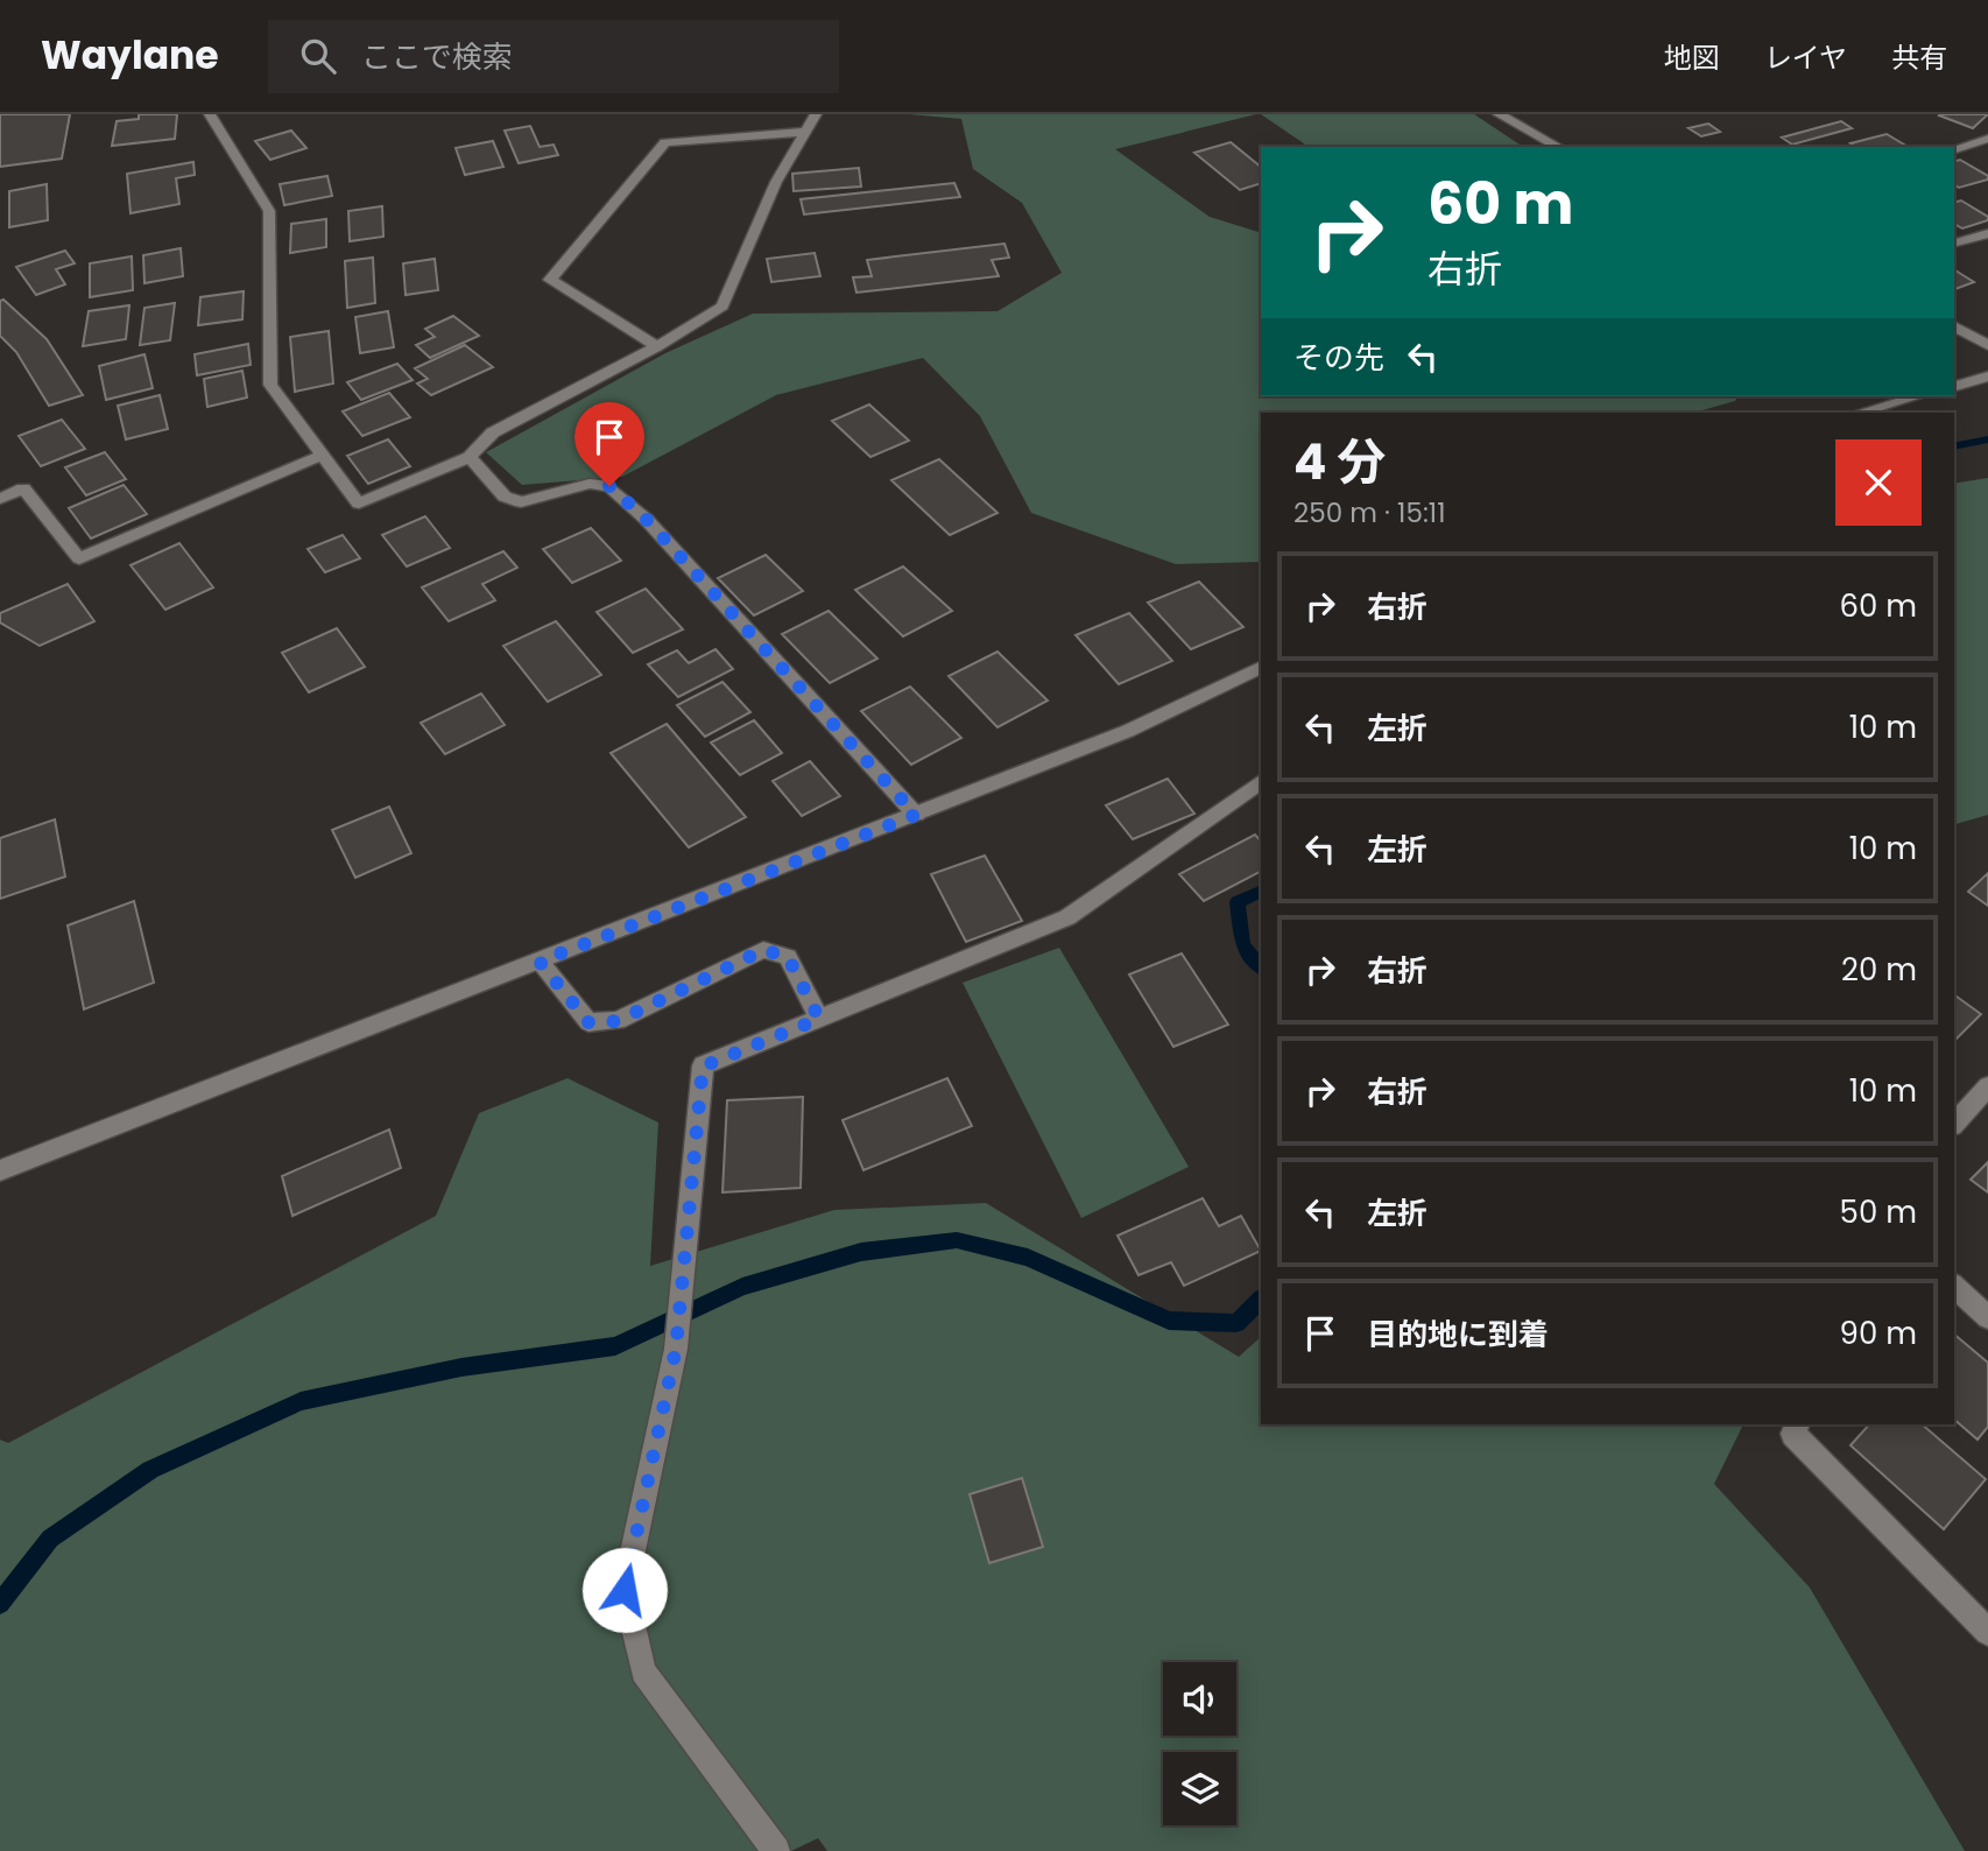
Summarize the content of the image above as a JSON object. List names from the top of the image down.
{
  "page": {
    "header": "Waylane",
    "search": "ここで検索",
    "nav": ["地図", "レイヤ", "共有"],
    "turn": ["60 m", "右折"],
    "then": "その先",
    "heading": ["4 分", "250 m · 15:11"],
    "list": [
      {
        "name": "右折",
        "value": "60 m"
      },
      {
        "name": "左折",
        "value": "10 m"
      },
      {
        "name": "左折",
        "value": "10 m"
      },
      {
        "name": "右折",
        "value": "20 m"
      },
      {
        "name": "右折",
        "value": "10 m"
      },
      {
        "name": "左折",
        "value": "50 m"
      },
      {
        "name": "目的地に到着",
        "value": "90 m"
      }
    ]
  }
}
